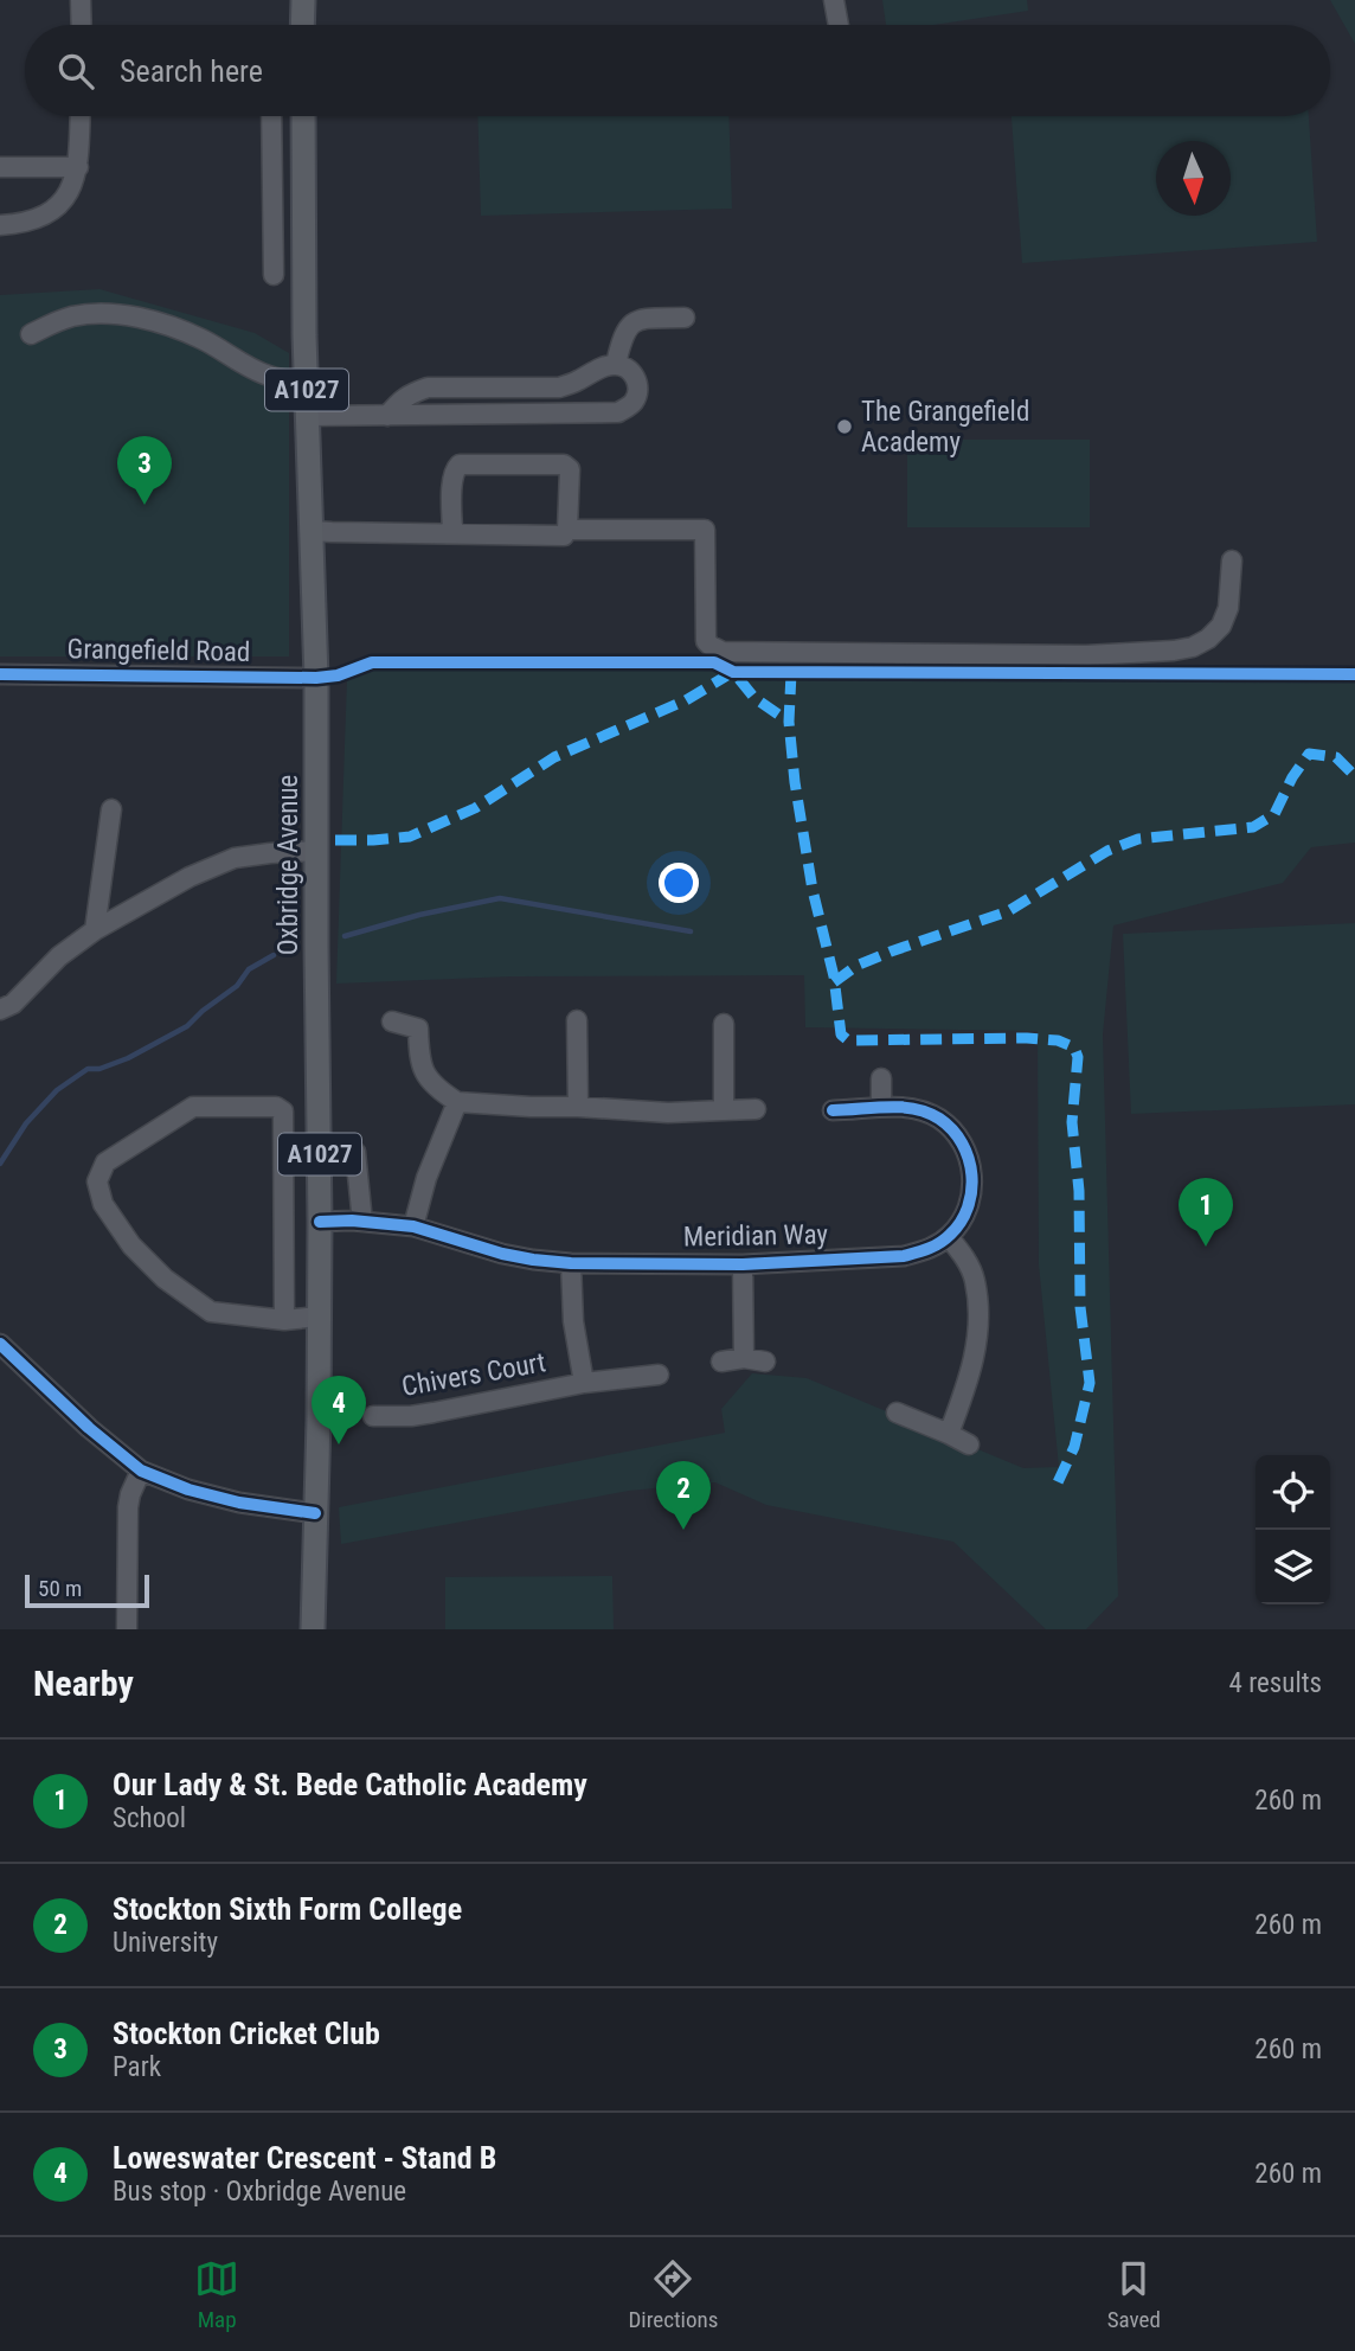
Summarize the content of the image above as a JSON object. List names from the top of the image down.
{
  "streets": {
    "main road": ["A1027", "Oxbridge Avenue"],
    "street": ["Grangefield Road", "Meridian Way", "Chivers Court"]
  },
  "crossings": [
    ["Grangefield Road", "Oxbridge Avenue"],
    ["Oxbridge Avenue", "Meridian Way"],
    ["Meridian Way", "Chivers Court"]
  ],
  "places": ["The Grangefield Academy"],
  "scale_bar": "50 m",
  "north": "bottom",
  "page": {
    "search": "Search here",
    "pins": [
      "3",
      "1",
      "4",
      "2"
    ],
    "scale": "50 m",
    "heading": ["Nearby", "4 results"],
    "list": [
      {
        "mark": "1",
        "name": "Our Lady & St. Bede Catholic Academy",
        "note": "School",
        "value": "260 m"
      },
      {
        "mark": "2",
        "name": "Stockton Sixth Form College",
        "note": "University",
        "value": "260 m"
      },
      {
        "mark": "3",
        "name": "Stockton Cricket Club",
        "note": "Park",
        "value": "260 m"
      },
      {
        "mark": "4",
        "name": "Loweswater Crescent - Stand B",
        "note": "Bus stop · Oxbridge Avenue",
        "value": "260 m"
      }
    ],
    "nav": ["Map", "Directions", "Saved"]
  }
}
